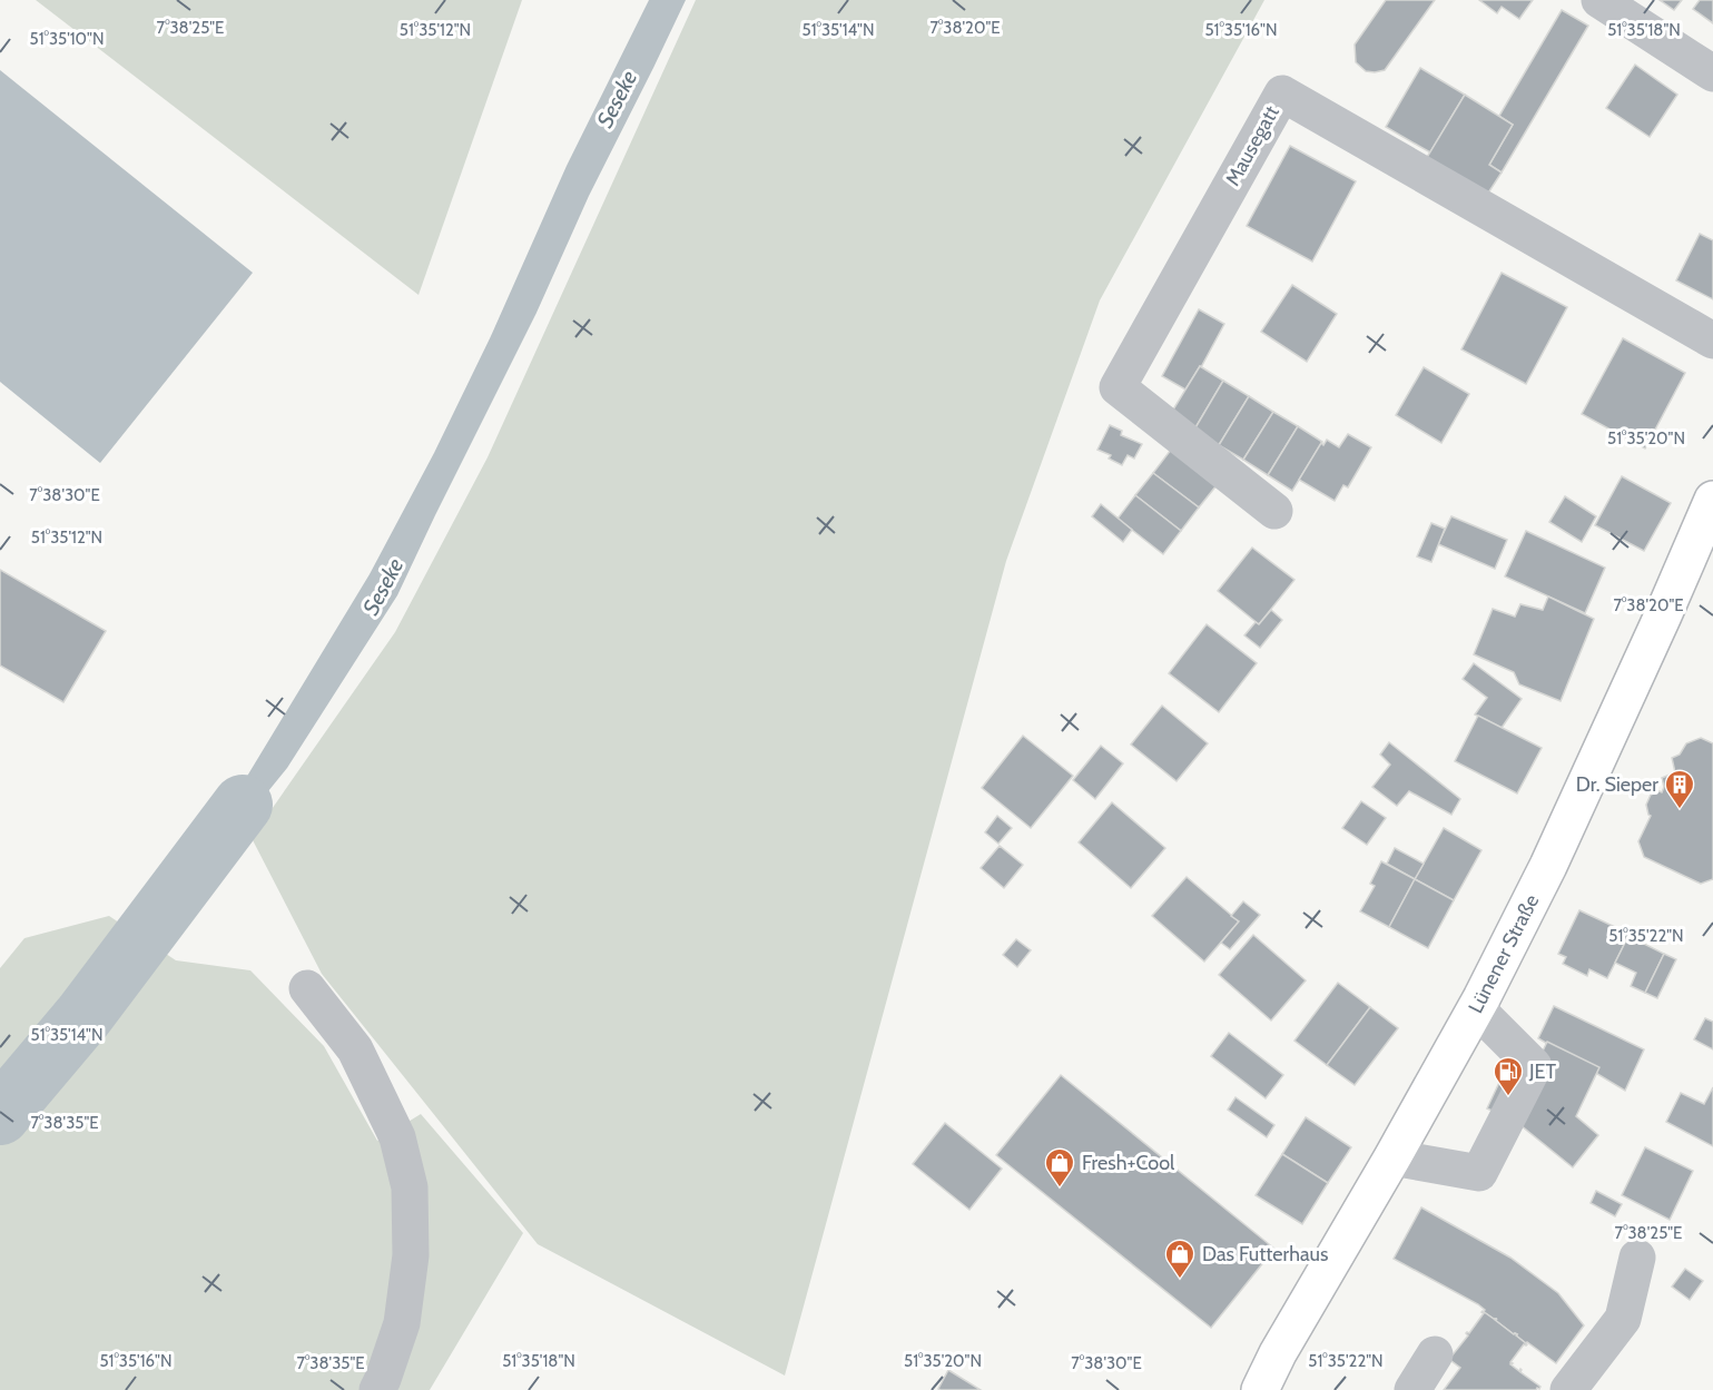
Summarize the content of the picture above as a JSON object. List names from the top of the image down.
{
  "streets": {
    "main road": ["Lünener Straße"],
    "street": ["Mausegatt"]
  },
  "water": ["Seseke"],
  "places": {
    "building": ["Dr. Sieper"],
    "fuel station": ["JET"],
    "shop": ["Fresh+Cool", "Das Futterhaus"]
  },
  "coordinates": [
    "7°38'25\"E",
    "7°38'20\"E",
    "51°35'12\"N",
    "51°35'14\"N",
    "51°35'16\"N",
    "51°35'18\"N",
    "51°35'10\"N",
    "51°35'20\"N",
    "7°38'30\"E",
    "51°35'22\"N",
    "7°38'35\"E"
  ]
}
